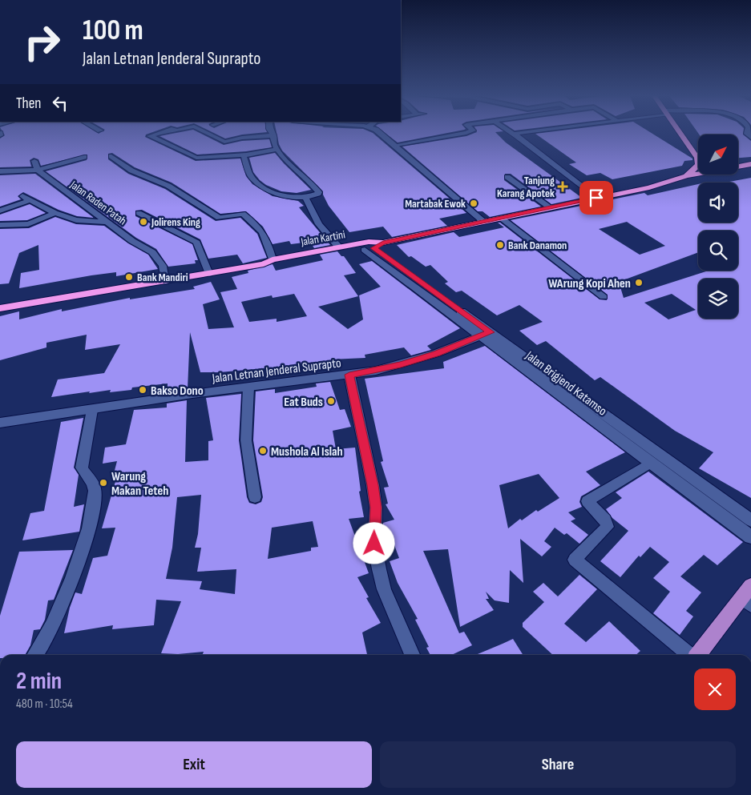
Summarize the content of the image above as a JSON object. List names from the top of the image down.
{
  "streets": {
    "highway": ["Jalan Kartini"],
    "street": ["Jalan Raden Patah", "Jalan Letnan Jenderal Suprapto", "Jalan Brigjend Katamso"]
  },
  "crossings": [
    ["Jalan Raden Patah", "Jalan Kartini"],
    ["Jalan Kartini", "Jalan Brigjend Katamso"],
    ["Jalan Letnan Jenderal Suprapto", "Jalan Brigjend Katamso"]
  ],
  "places": {
    "health": ["Tanjung Karang Apotek"],
    "other": [
      "Martabak Ewok",
      "Jolirens King",
      "Bank Danamon",
      "Bank Mandiri",
      "WArung Kopi Ahen",
      "Bakso Dono",
      "Eat Buds",
      "Mushola Al Islah",
      "Warung Makan Teteh"
    ]
  },
  "north": "top right",
  "page": {
    "turn": ["100 m", "Jalan Letnan Jenderal Suprapto"],
    "then": "Then",
    "heading": ["2 min", "480 m · 10:54"],
    "buttons": ["Exit", "Share"]
  }
}
